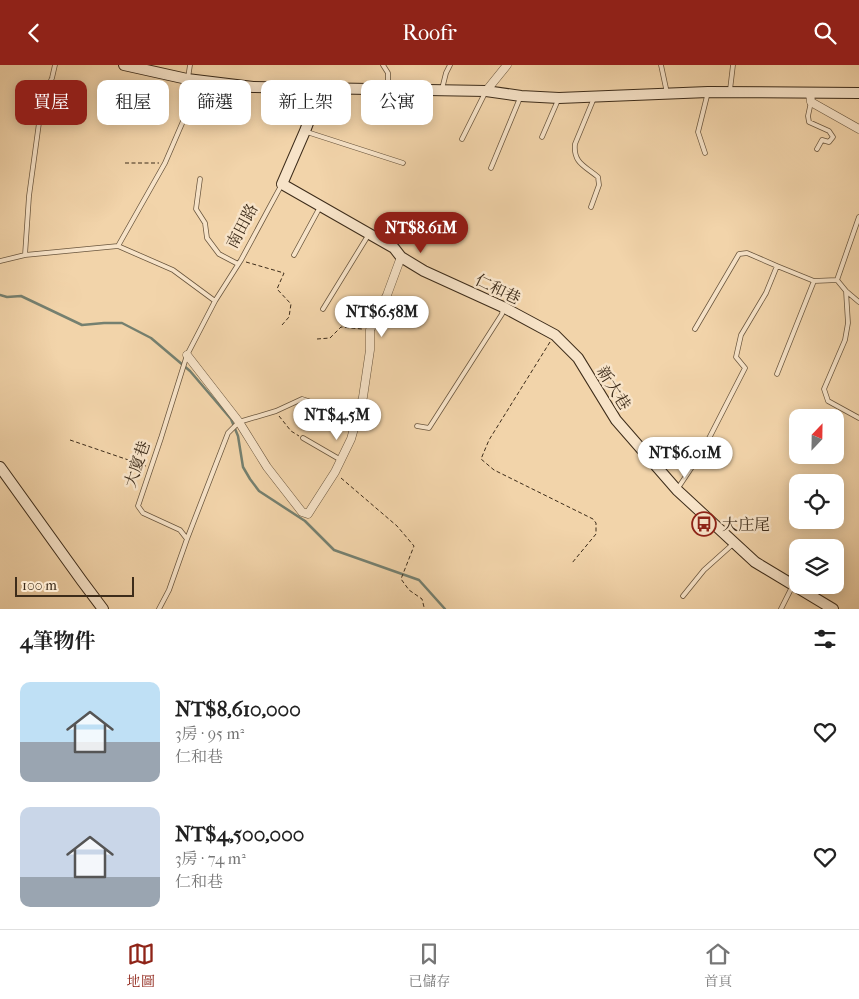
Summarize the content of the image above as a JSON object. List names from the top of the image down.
{
  "streets": {
    "street": ["南田路", "仁和巷", "新大巷"],
    "lane": ["大廈巷"]
  },
  "crossings": [
    ["南田路", "仁和巷"],
    ["南田路", "大廈巷"],
    ["仁和巷", "新大巷"]
  ],
  "places": {
    "bus stop": ["大庄尾"]
  },
  "scale_bar": "100 m",
  "north": "top",
  "page": {
    "header": "Roofr",
    "chip": [
      "買屋",
      "租屋",
      "篩選",
      "新上架",
      "公寓"
    ],
    "price": [
      "NT$8.61M",
      "NT$6.58M",
      "NT$4.5M",
      "NT$6.01M"
    ],
    "scale": "100 m",
    "heading": "4筆物件",
    "list": [
      {
        "name": "NT$8,610,000",
        "note": "3房 · 95 m² · 仁和巷"
      },
      {
        "name": "NT$4,500,000",
        "note": "3房 · 74 m² · 仁和巷"
      }
    ],
    "tabs": ["地圖", "已儲存", "首頁"]
  }
}
